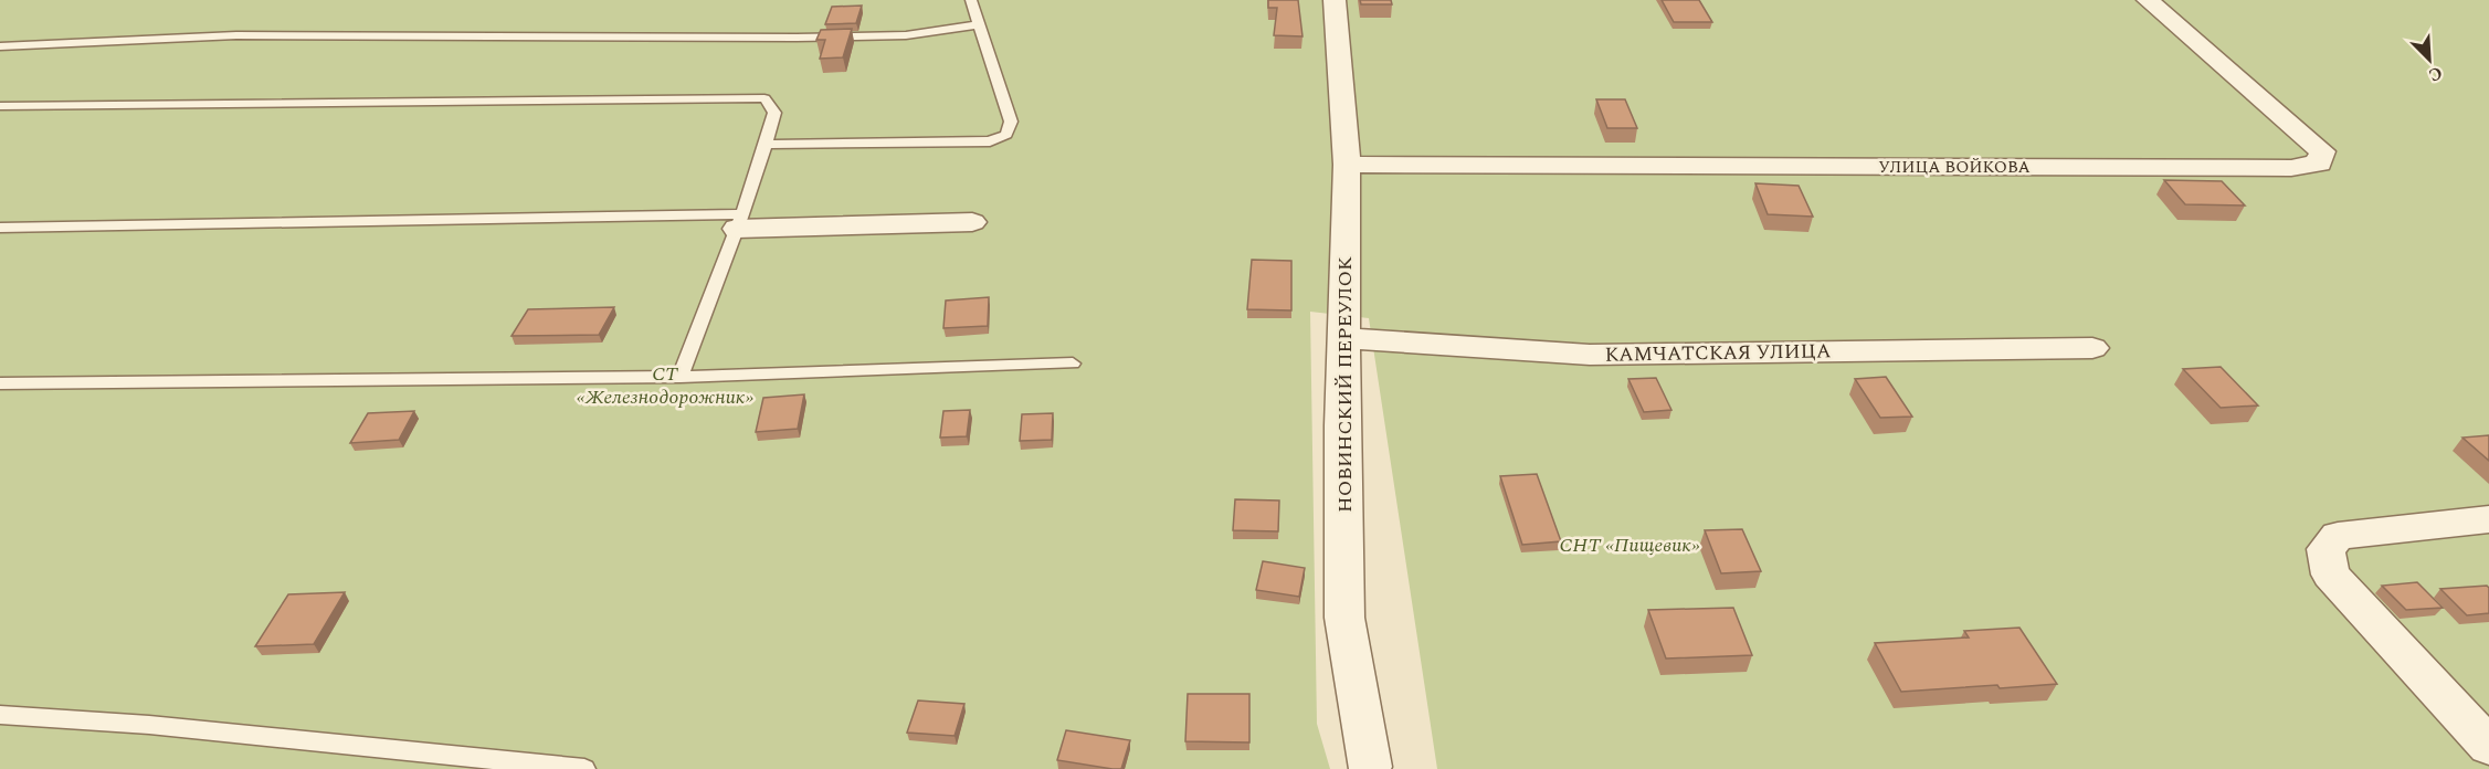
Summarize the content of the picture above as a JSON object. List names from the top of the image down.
{
  "streets": {
    "street": ["УЛИЦА ВОЙКОВА", "КАМЧАТСКАЯ УЛИЦА", "НОВИНСКИЙ ПЕРЕУЛОК"]
  },
  "crossings": [
    ["УЛИЦА ВОЙКОВА", "НОВИНСКИЙ ПЕРЕУЛОК"],
    ["КАМЧАТСКАЯ УЛИЦА", "НОВИНСКИЙ ПЕРЕУЛОК"]
  ],
  "parks": ["СТ «Железнодорожник»", "СНТ «Пищевик»"],
  "north": "bottom right"
}
